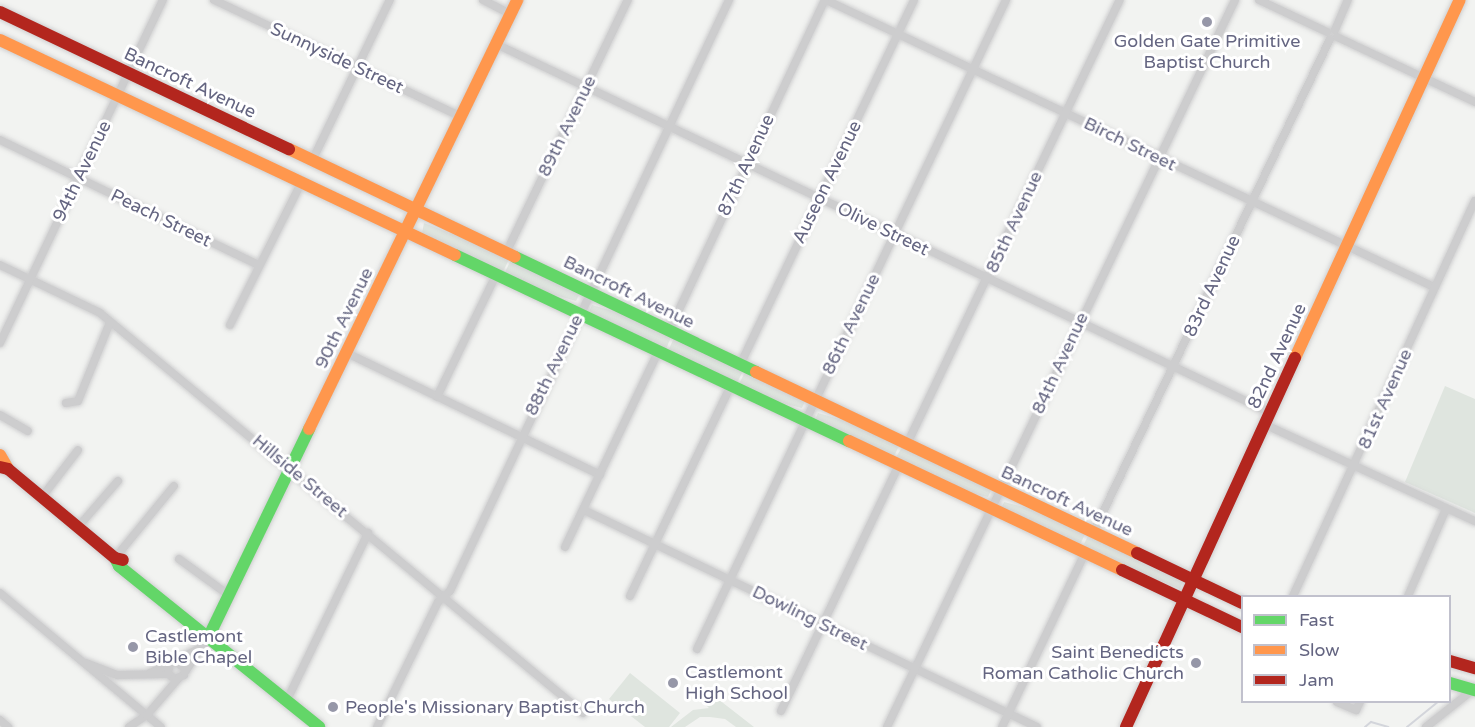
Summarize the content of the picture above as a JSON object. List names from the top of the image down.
{
  "streets": {
    "main road": ["Bancroft Avenue", "90th Avenue", "82nd Avenue"],
    "street": [
      "Sunnyside Street",
      "89th Avenue",
      "Birch Street",
      "87th Avenue",
      "94th Avenue",
      "Auseon Avenue",
      "Peach Street",
      "85th Avenue",
      "Olive Street",
      "83rd Avenue",
      "86th Avenue",
      "84th Avenue",
      "88th Avenue",
      "81st Avenue",
      "Hillside Street",
      "Dowling Street"
    ]
  },
  "crossings": [
    ["Sunnyside Street", "90th Avenue"],
    ["Bancroft Avenue", "89th Avenue"],
    ["Bancroft Avenue", "87th Avenue"],
    ["Bancroft Avenue", "94th Avenue"],
    ["Bancroft Avenue", "Auseon Avenue"],
    ["Bancroft Avenue", "85th Avenue"],
    ["Bancroft Avenue", "83rd Avenue"],
    ["Bancroft Avenue", "90th Avenue"],
    ["Bancroft Avenue", "86th Avenue"],
    ["Bancroft Avenue", "82nd Avenue"],
    ["Bancroft Avenue", "84th Avenue"],
    ["Bancroft Avenue", "88th Avenue"],
    ["89th Avenue", "Olive Street"],
    ["Birch Street", "87th Avenue"],
    ["Birch Street", "Auseon Avenue"],
    ["Birch Street", "85th Avenue"],
    ["Birch Street", "83rd Avenue"],
    ["Birch Street", "86th Avenue"],
    ["Birch Street", "82nd Avenue"],
    ["Birch Street", "84th Avenue"],
    ["Birch Street", "81st Avenue"],
    ["87th Avenue", "Olive Street"],
    ["94th Avenue", "Peach Street"],
    ["94th Avenue", "Hillside Street"],
    ["Auseon Avenue", "Olive Street"],
    ["85th Avenue", "Olive Street"],
    ["Olive Street", "83rd Avenue"],
    ["Olive Street", "90th Avenue"],
    ["Olive Street", "86th Avenue"],
    ["Olive Street", "82nd Avenue"],
    ["Olive Street", "84th Avenue"],
    ["Olive Street", "88th Avenue"],
    ["Olive Street", "81st Avenue"],
    ["90th Avenue", "Hillside Street"],
    ["86th Avenue", "Dowling Street"],
    ["84th Avenue", "Dowling Street"],
    ["88th Avenue", "Hillside Street"]
  ],
  "places": [
    "Golden Gate Primitive Baptist Church",
    "Castlemont Bible Chapel",
    "Saint Benedicts Roman Catholic Church",
    "Castlemont High School",
    "People's Missionary Baptist Church"
  ],
  "legend": ["Fast", "Slow", "Jam"]
}
